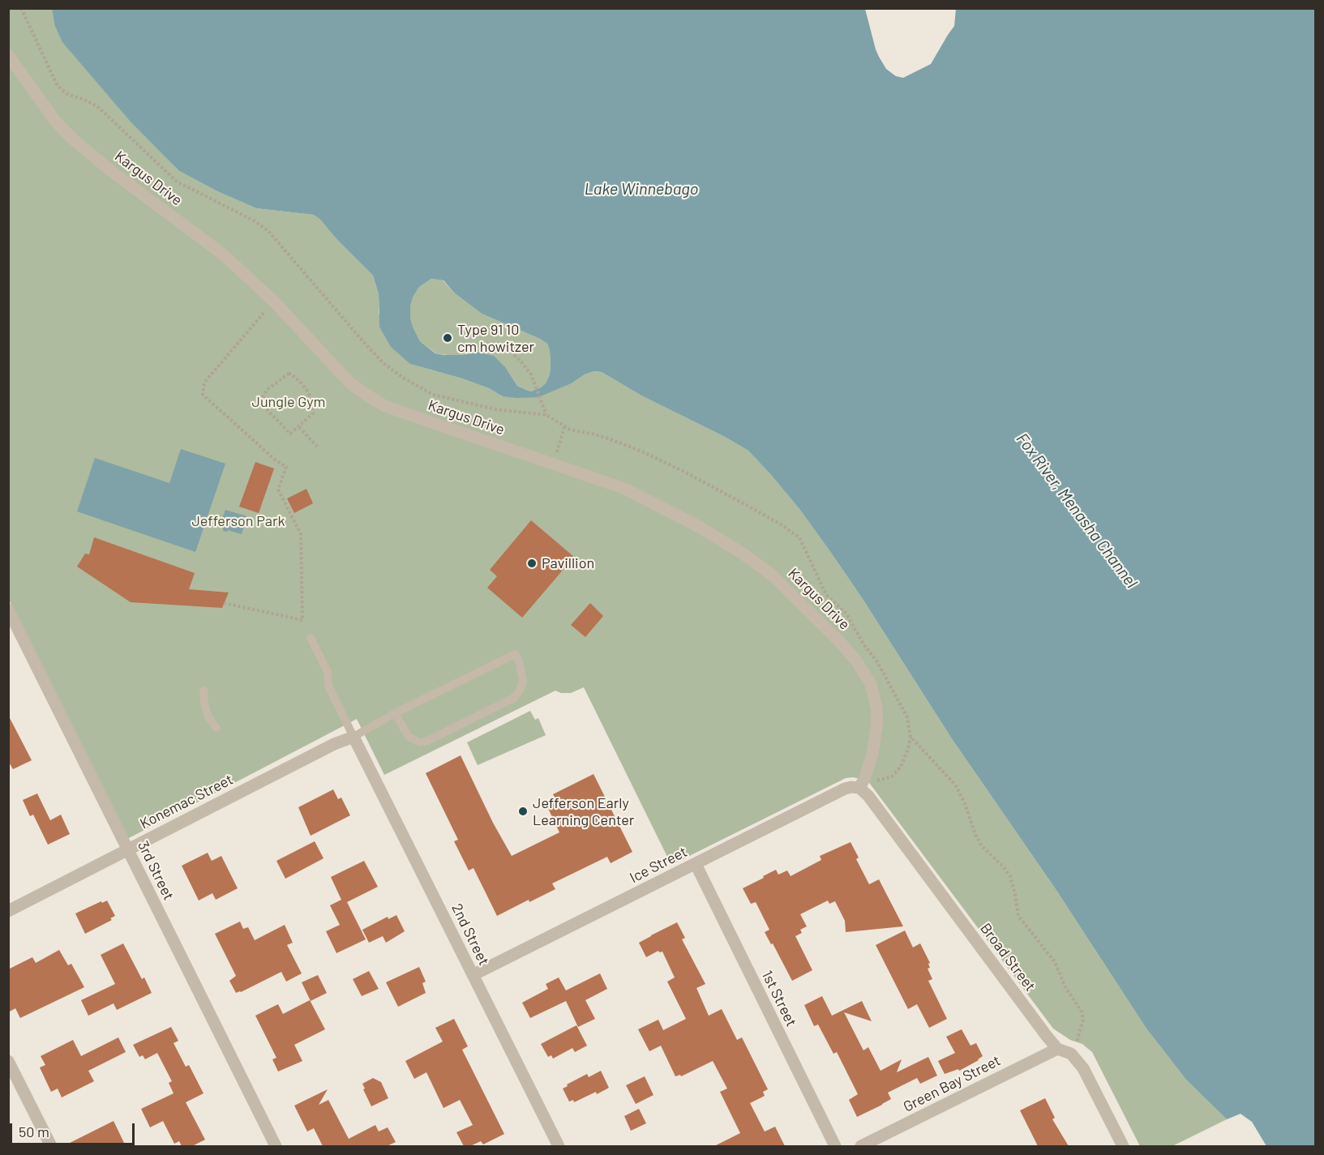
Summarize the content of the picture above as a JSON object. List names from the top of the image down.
{
  "streets": {
    "street": [
      "Kargus Drive",
      "Konemac Street",
      "Ice Street",
      "3rd Street",
      "2nd Street",
      "Broad Street",
      "1st Street",
      "Green Bay Street"
    ]
  },
  "crossings": [
    ["Kargus Drive", "Ice Street"],
    ["Kargus Drive", "Broad Street"],
    ["Konemac Street", "3rd Street"],
    ["Konemac Street", "2nd Street"],
    ["Ice Street", "2nd Street"],
    ["Ice Street", "Broad Street"],
    ["Ice Street", "1st Street"],
    ["Broad Street", "Green Bay Street"]
  ],
  "water": ["Lake Winnebago", "Fox River, Menasha Channel"],
  "parks": ["Jungle Gym", "Jefferson Park"],
  "places": ["Type 91 10 cm howitzer", "Pavillion", "Jefferson Early Learning Center"],
  "scale_bar": "50 m"
}
